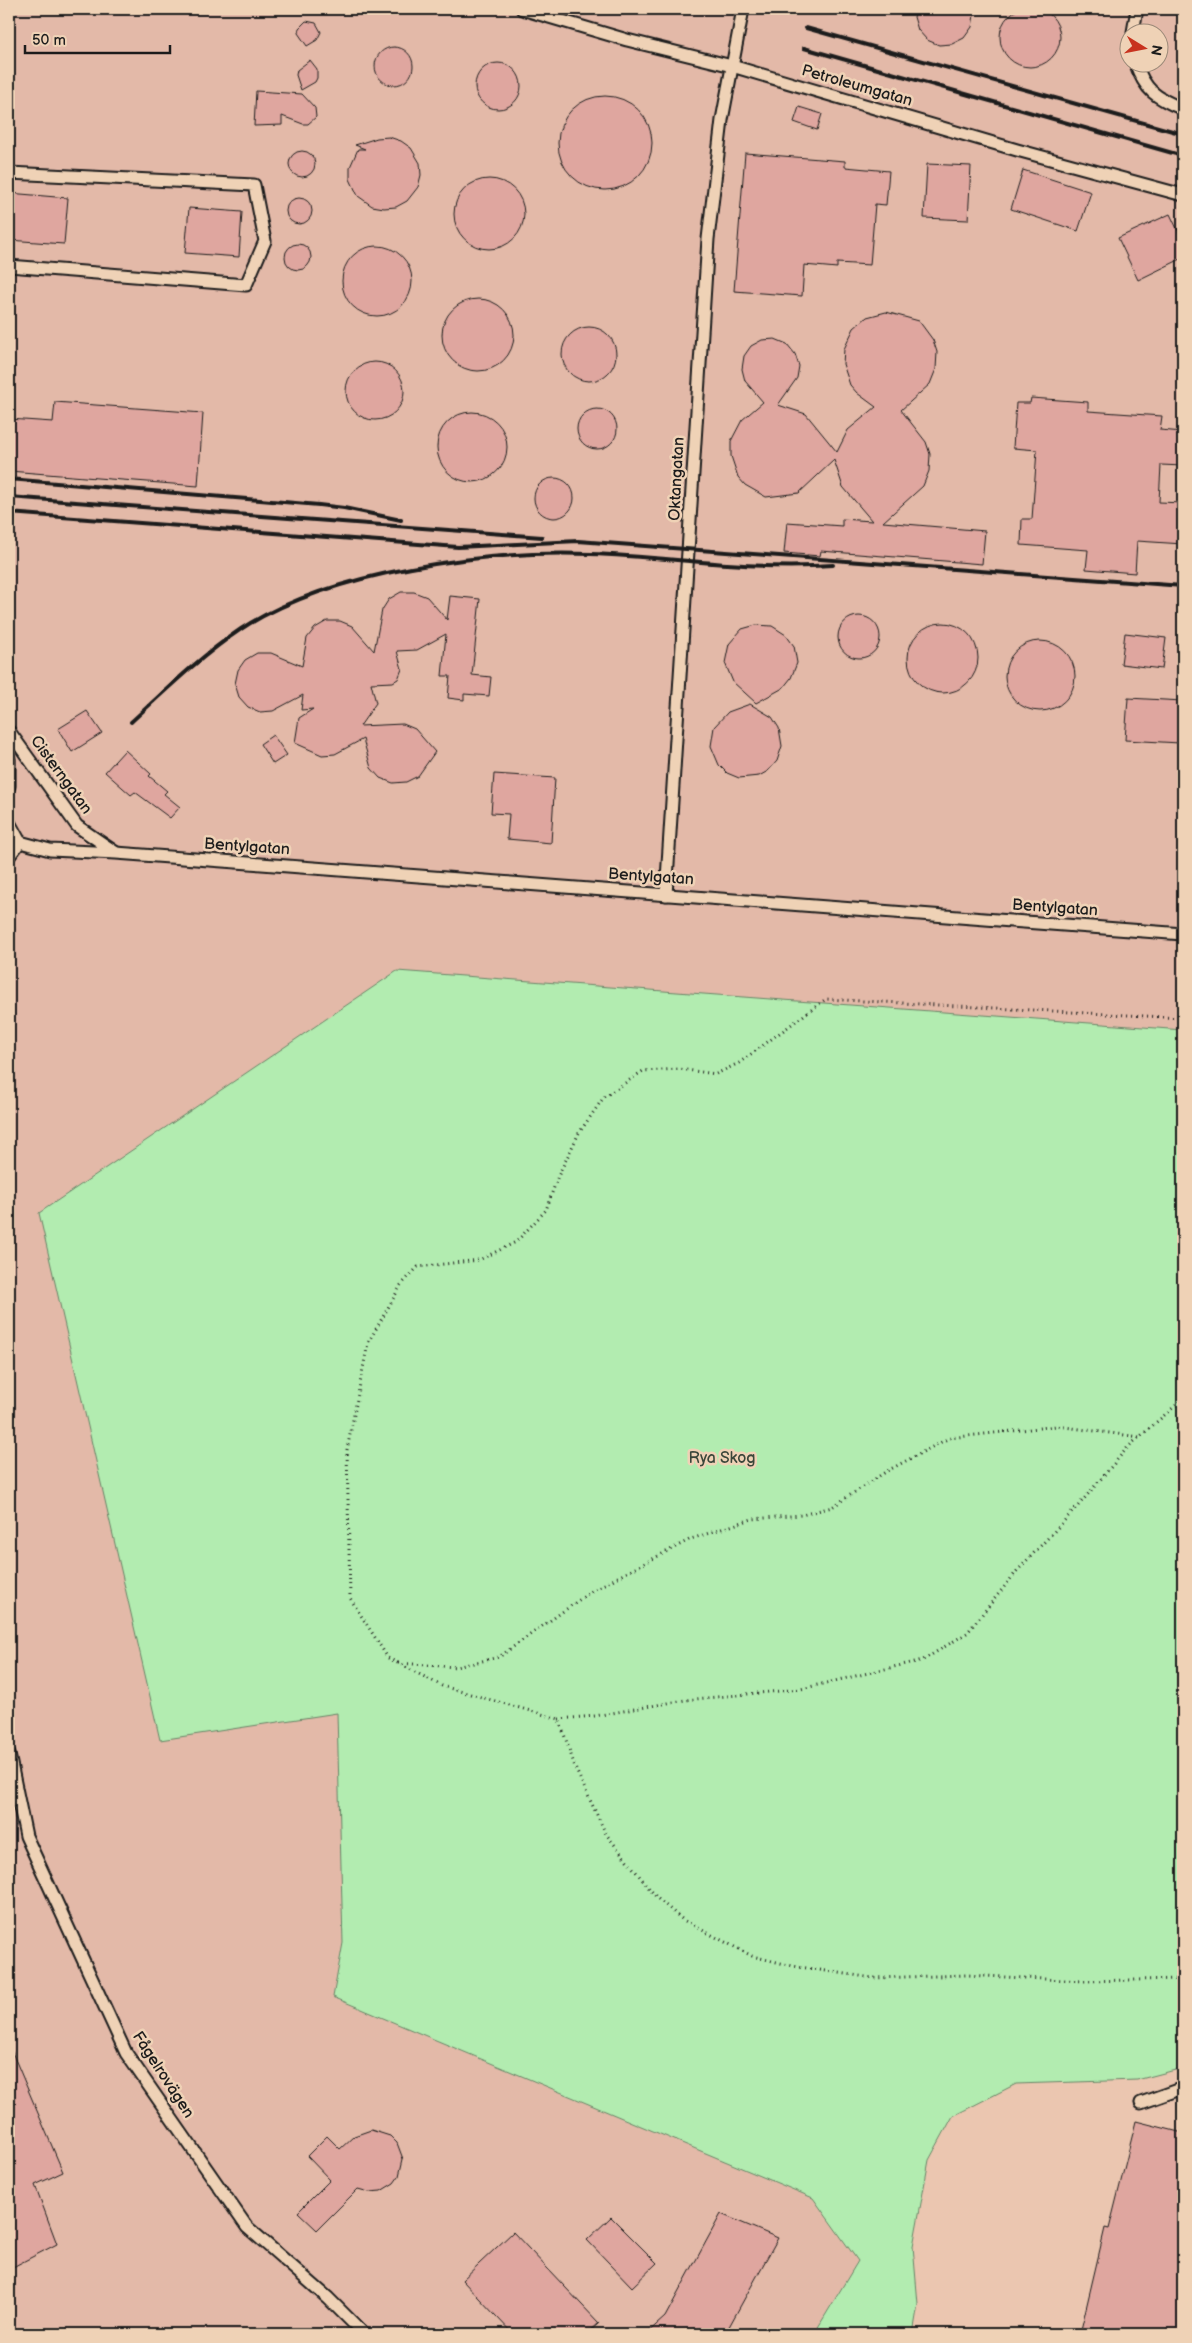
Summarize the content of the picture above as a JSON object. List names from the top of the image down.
{
  "streets": {
    "lane": [
      "Petroleumgatan",
      "Oktangatan",
      "Cisterngatan",
      "Bentylgatan",
      "Fågelrovägen"
    ]
  },
  "crossings": [
    ["Petroleumgatan", "Oktangatan"],
    ["Oktangatan", "Bentylgatan"],
    ["Cisterngatan", "Bentylgatan"]
  ],
  "parks": ["Rya Skog"],
  "scale_bar": "50 m",
  "north": "right"
}
